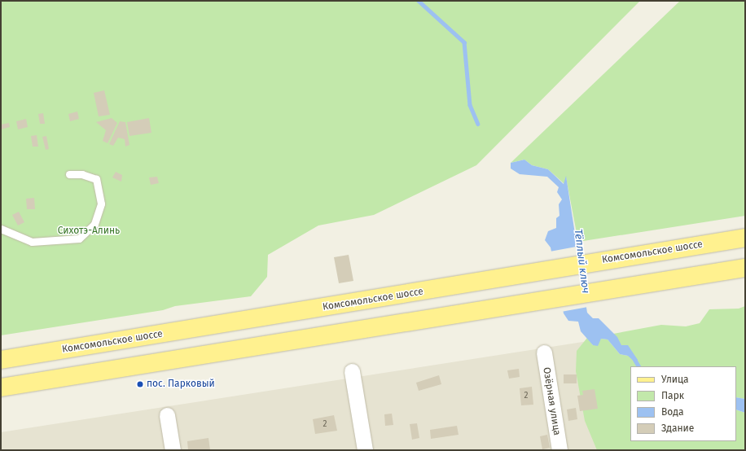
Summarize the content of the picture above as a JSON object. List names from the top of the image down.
{
  "streets": {
    "main road": ["Комсомольское шоссе"],
    "street": ["Озёрная улица"]
  },
  "water": ["Тёплый ключ"],
  "parks": ["Сихотэ-Алинь"],
  "places": ["пос. Парковый"],
  "house_numbers": ["2", "2"],
  "legend": [
    "Улица",
    "Парк",
    "Вода",
    "Здание"
  ]
}
